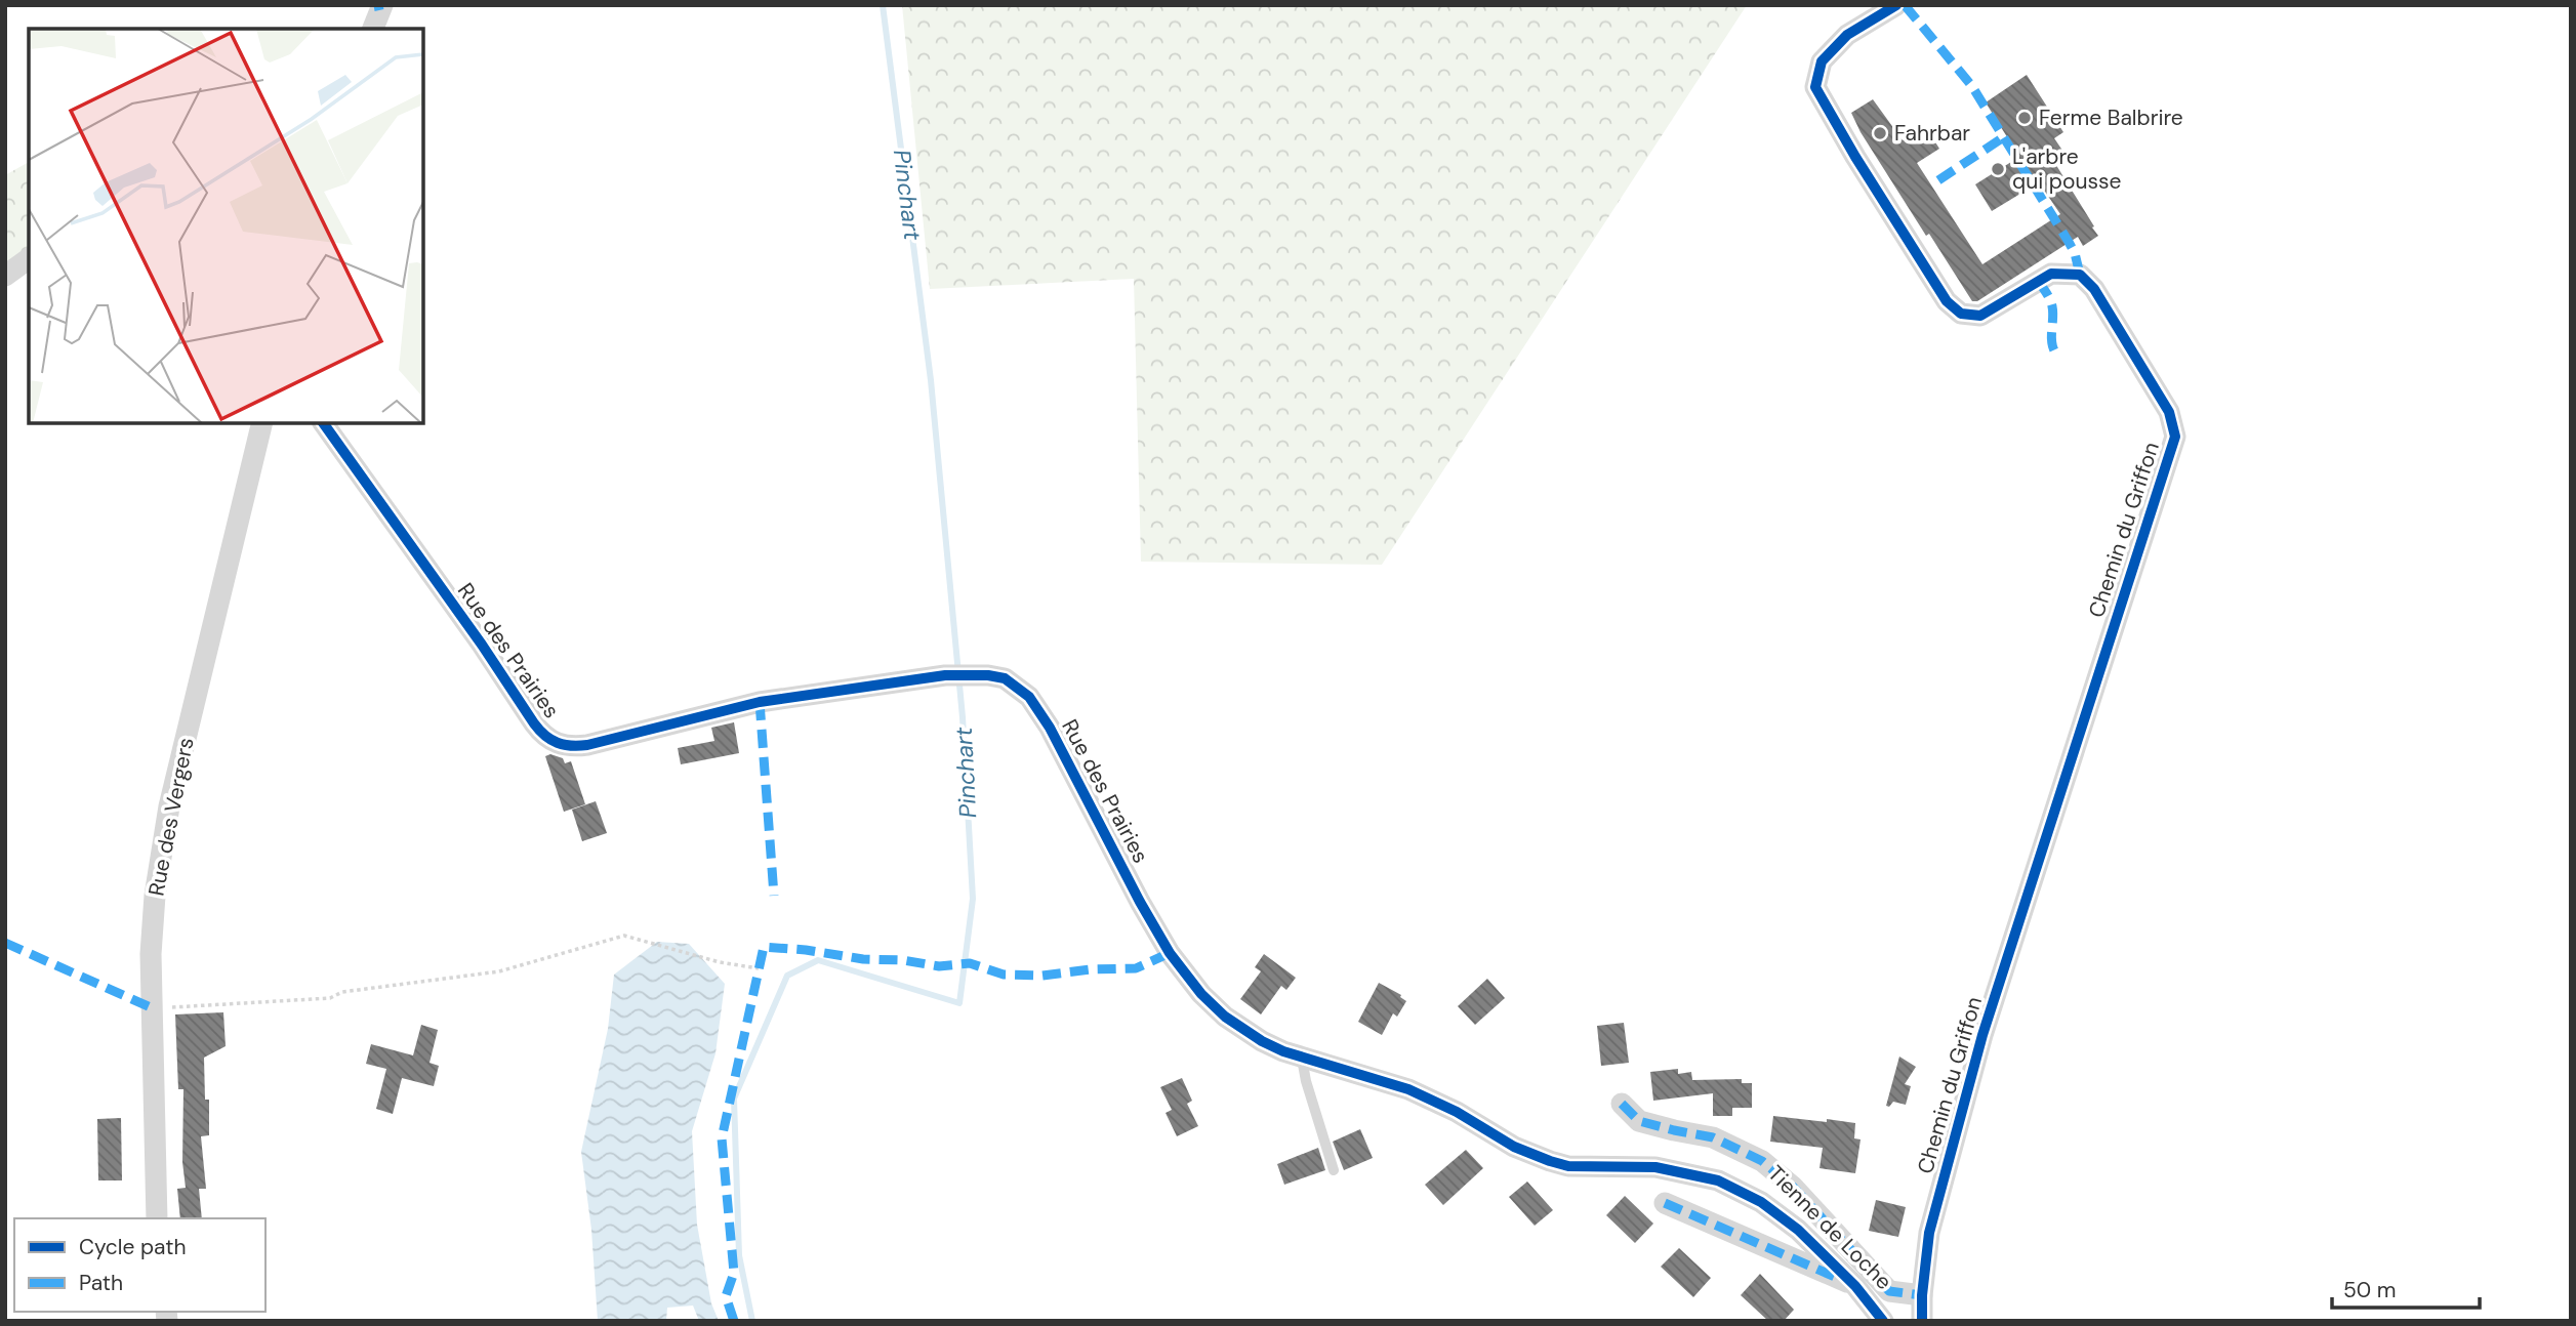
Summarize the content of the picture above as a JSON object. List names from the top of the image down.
{
  "streets": {
    "street": [
      "Chemin du Griffon",
      "Rue des Prairies",
      "Rue des Vergers",
      "Tienne de Loche"
    ]
  },
  "crossings": [
    ["Chemin du Griffon", "Tienne de Loche"]
  ],
  "water": ["Pinchart"],
  "places": ["Ferme Balbrire", "Fahrbar", "L'arbre qui pousse"],
  "legend": ["Cycle path", "Path"],
  "scale_bar": "50 m"
}
